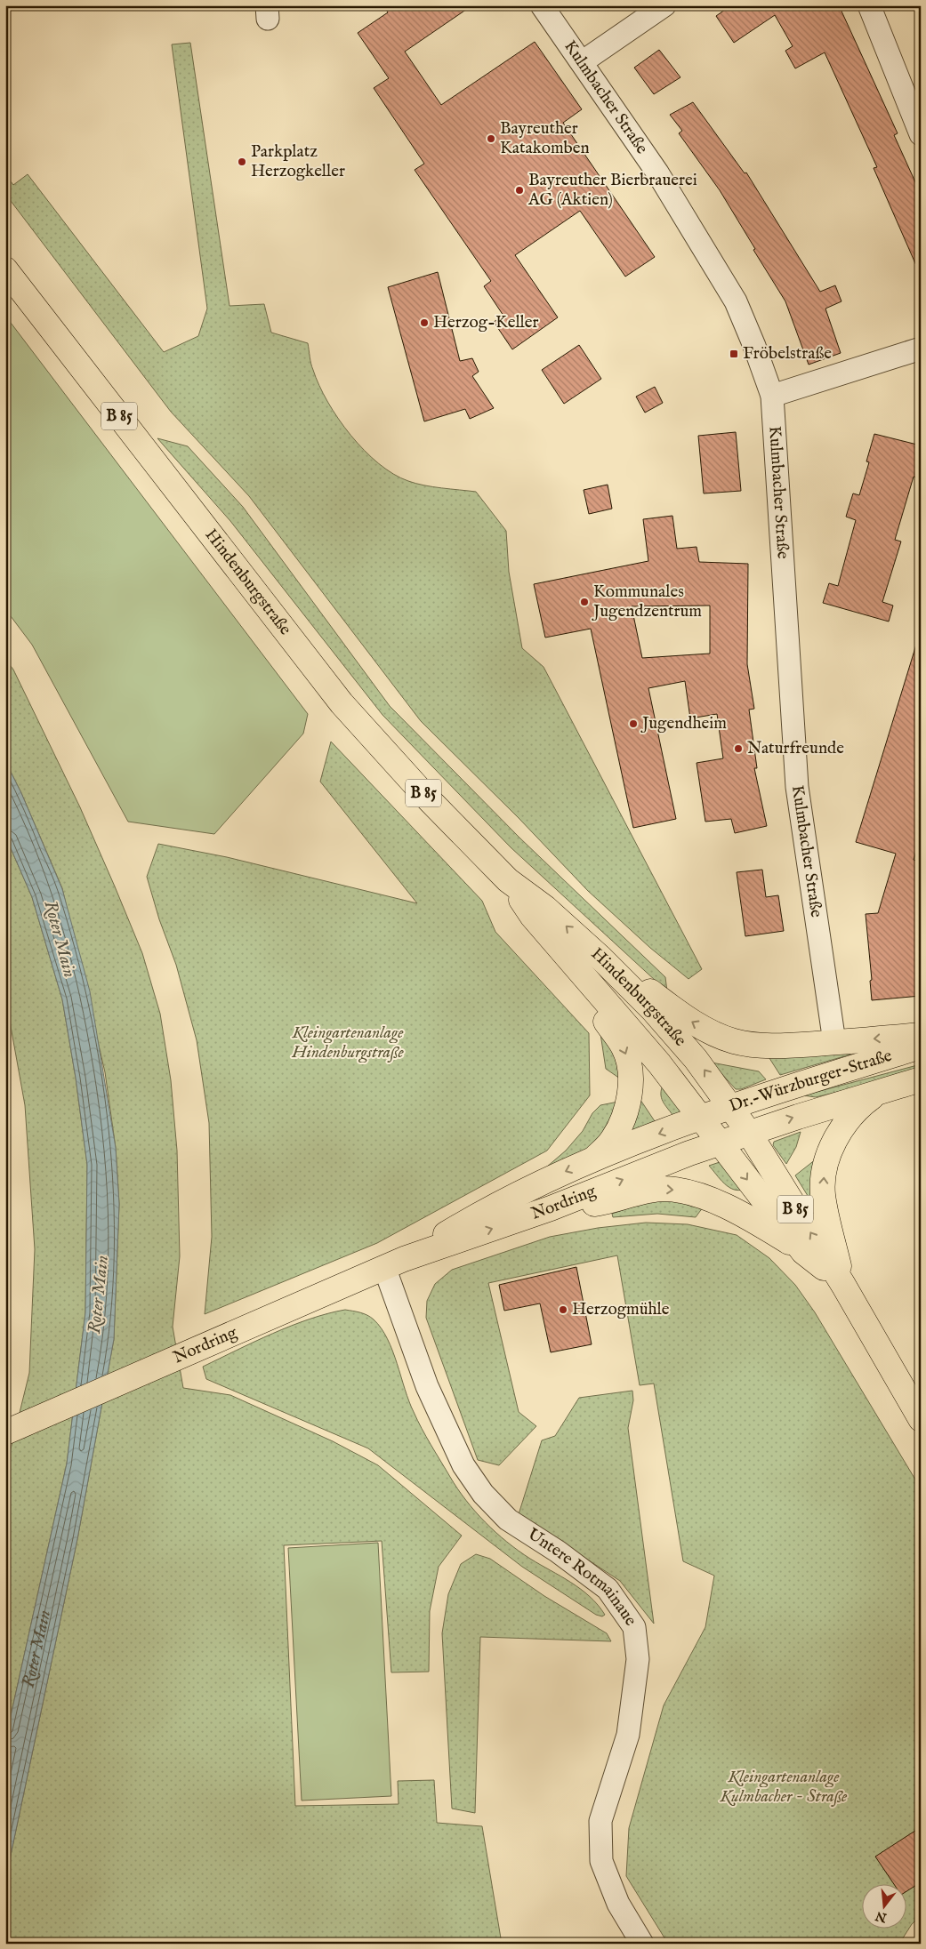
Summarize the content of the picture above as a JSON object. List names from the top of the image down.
{
  "streets": {
    "main road": [
      "B 85",
      "Hindenburgstraße",
      "Dr.-Würzburger-Straße",
      "Nordring"
    ],
    "street": ["Kulmbacher Straße", "Untere Rotmainaue"]
  },
  "crossings": [
    ["B 85", "Hindenburgstraße"],
    ["B 85", "Dr.-Würzburger-Straße"],
    ["B 85", "Nordring"],
    ["Hindenburgstraße", "Dr.-Würzburger-Straße"],
    ["Hindenburgstraße", "Nordring"],
    ["Dr.-Würzburger-Straße", "Nordring"],
    ["Nordring", "Untere Rotmainaue"]
  ],
  "water": ["Roter Main"],
  "parks": ["Kleingartenanlage Hindenburgstraße", "Kleingartenanlage Kulmbacher - Straße"],
  "places": {
    "other": [
      "Bayreuther Katakomben",
      "Parkplatz Herzogkeller",
      "Bayreuther Bierbrauerei AG (Aktien)",
      "Herzog-Keller",
      "Kommunales Jugendzentrum",
      "Jugendheim",
      "Naturfreunde",
      "Herzogmühle"
    ],
    "transit": ["Fröbelstraße"]
  },
  "north": "bottom"
}
